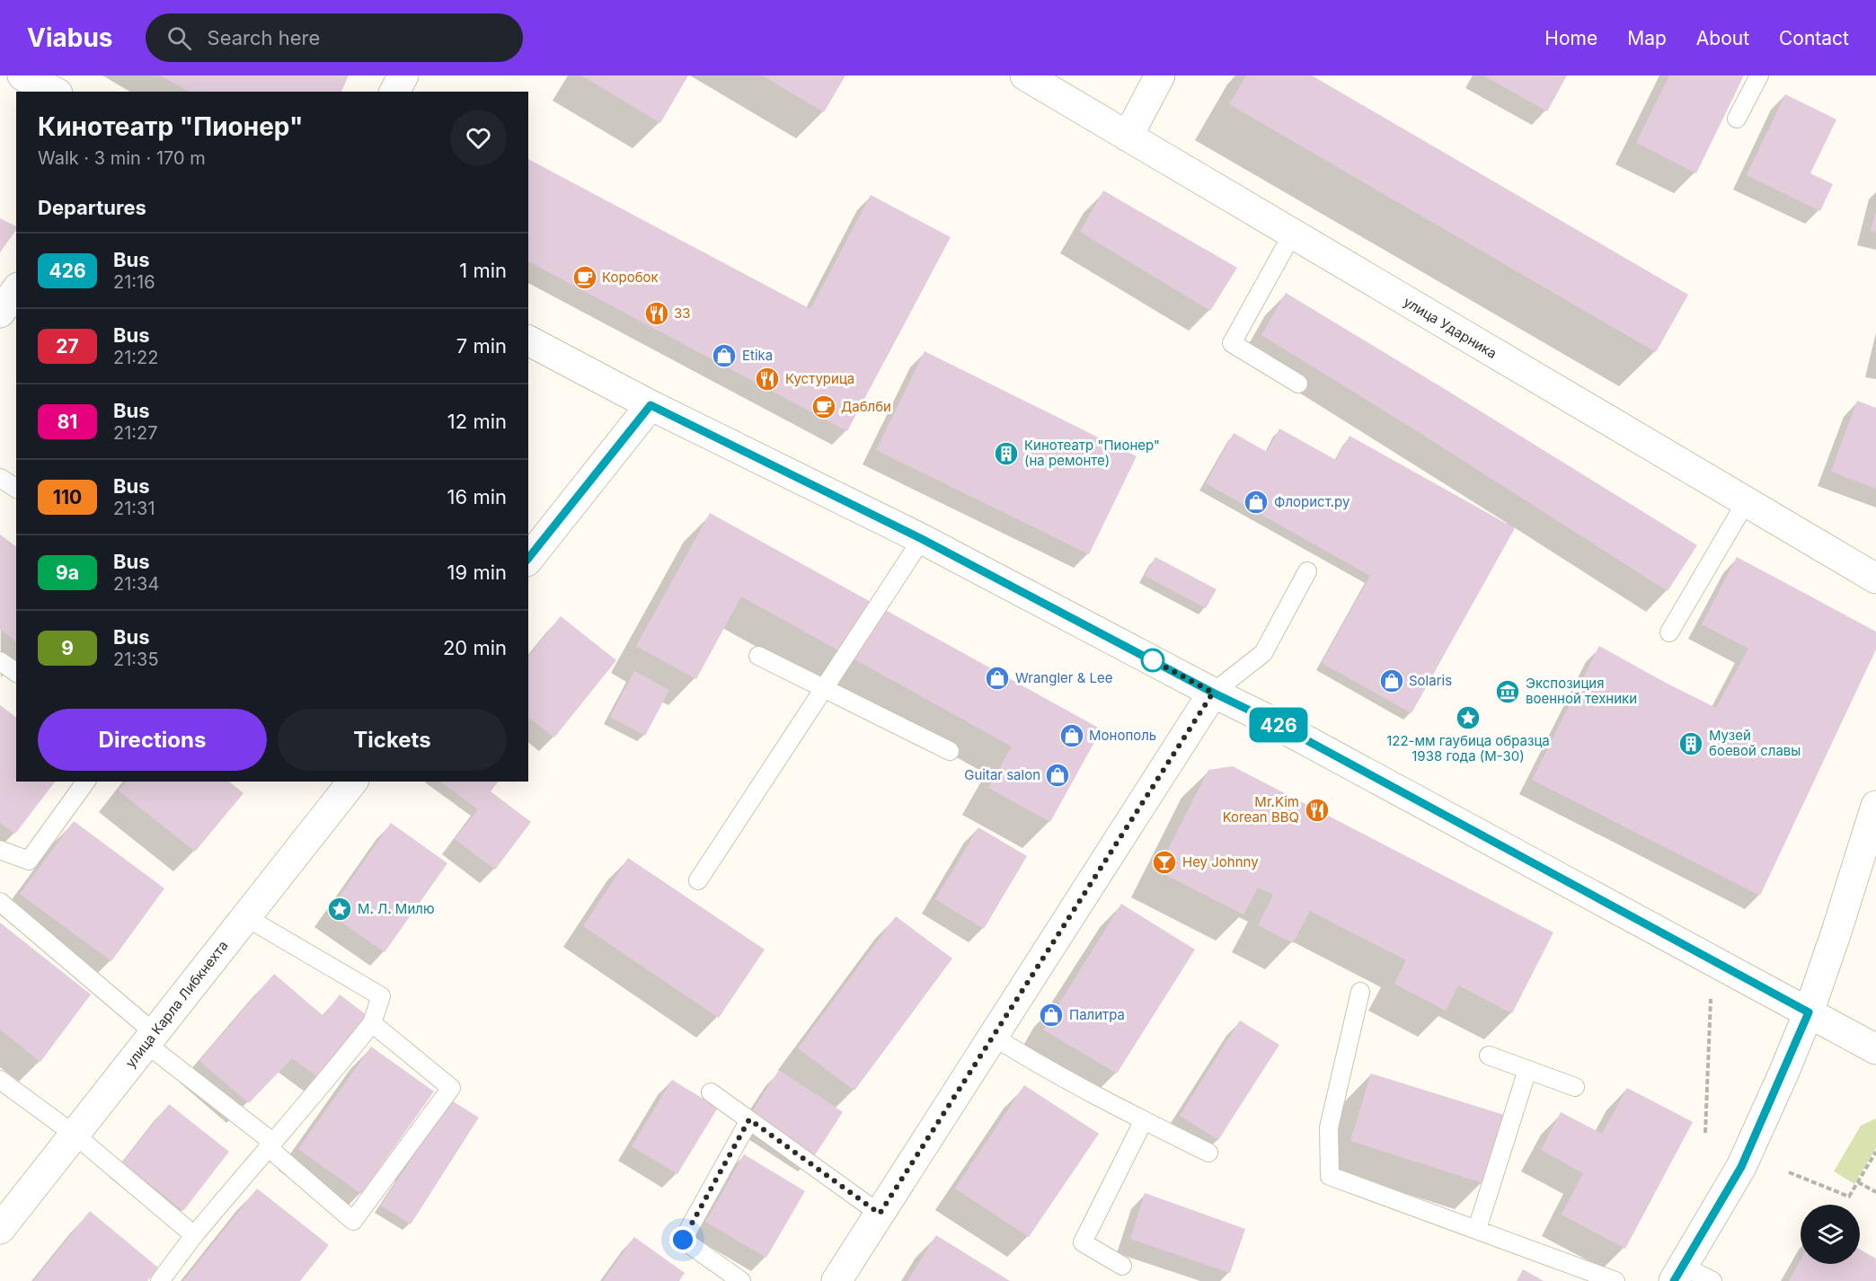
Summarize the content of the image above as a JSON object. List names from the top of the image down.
{
  "streets": {
    "street": ["улица Ударника", "улица Карла Либкнехта"]
  },
  "places": {
    "cafe": ["Коробок", "Даблби"],
    "restaurant": ["33", "Кустурица", "Mr.Kim Korean BBQ"],
    "shop": [
      "Etika",
      "Флорист.ру",
      "Wrangler & Lee",
      "Solaris",
      "Монополь",
      "Guitar salon",
      "Палитра"
    ],
    "building": ["Кинотеатр \"Пионер\" (на ремонте)", "Музей боевой славы"],
    "museum": ["Экспозиция военной техники"],
    "place": ["122-мм гаубица образца 1938 года (М-30)", "М. Л. Милю"],
    "bar": ["Hey Johnny"]
  },
  "lines": ["bus line 426"],
  "page": {
    "header": "Viabus",
    "search": "Search here",
    "nav": [
      "Home",
      "Map",
      "About",
      "Contact"
    ],
    "on_map": "426",
    "heading": [
      ["Кинотеатр \"Пионер\"", "Walk · 3 min · 170 m"],
      "Departures"
    ],
    "list": [
      {
        "mark": "426",
        "name": "Bus",
        "note": "21:16",
        "value": "1 min"
      },
      {
        "mark": "27",
        "name": "Bus",
        "note": "21:22",
        "value": "7 min"
      },
      {
        "mark": "81",
        "name": "Bus",
        "note": "21:27",
        "value": "12 min"
      },
      {
        "mark": "110",
        "name": "Bus",
        "note": "21:31",
        "value": "16 min"
      },
      {
        "mark": "9а",
        "name": "Bus",
        "note": "21:34",
        "value": "19 min"
      },
      {
        "mark": "9",
        "name": "Bus",
        "note": "21:35",
        "value": "20 min"
      }
    ],
    "buttons": ["Directions", "Tickets"]
  }
}
